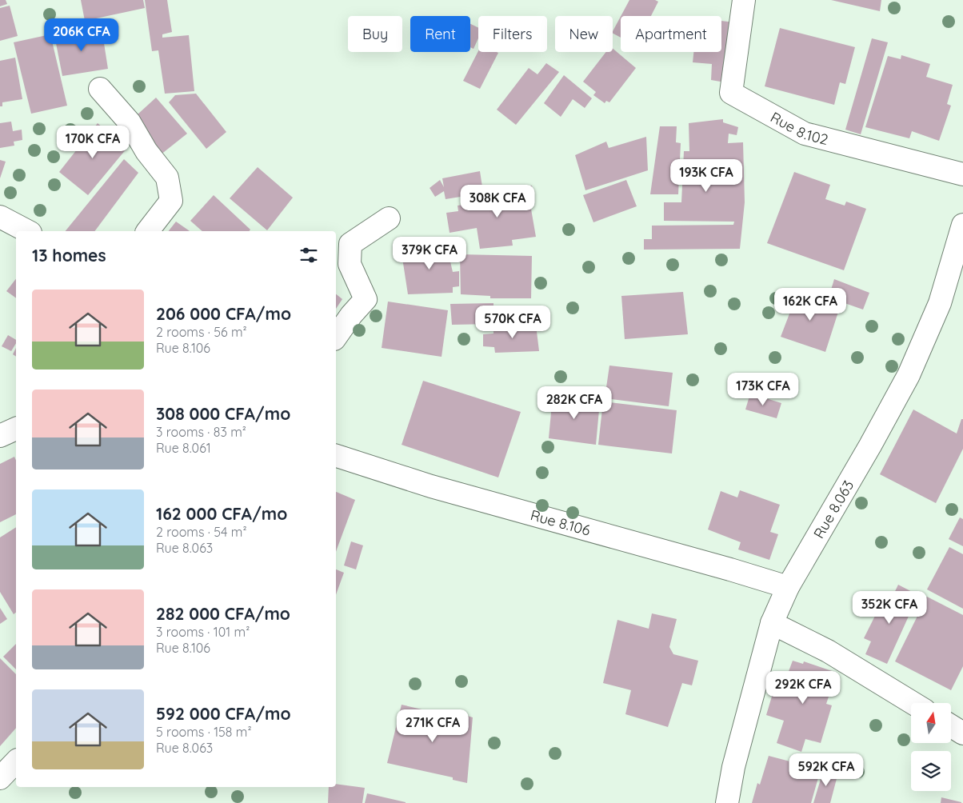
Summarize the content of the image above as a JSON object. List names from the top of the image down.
{
  "streets": {
    "street": ["Rue 8.102", "Rue 8.063", "Rue 8.106"]
  },
  "crossings": [
    ["Rue 8.063", "Rue 8.106"]
  ],
  "north": "top",
  "page": {
    "chip": [
      "Buy",
      "Rent",
      "Filters",
      "New",
      "Apartment"
    ],
    "price": [
      "206K CFA",
      "170K CFA",
      "193K CFA",
      "308K CFA",
      "379K CFA",
      "162K CFA",
      "570K CFA",
      "173K CFA",
      "282K CFA",
      "352K CFA",
      "292K CFA",
      "271K CFA",
      "592K CFA"
    ],
    "heading": "13 homes",
    "list": [
      {
        "name": "206 000 CFA/mo",
        "note": "2 rooms · 56 m² · Rue 8.106"
      },
      {
        "name": "308 000 CFA/mo",
        "note": "3 rooms · 83 m² · Rue 8.061"
      },
      {
        "name": "162 000 CFA/mo",
        "note": "2 rooms · 54 m² · Rue 8.063"
      },
      {
        "name": "282 000 CFA/mo",
        "note": "3 rooms · 101 m² · Rue 8.106"
      },
      {
        "name": "592 000 CFA/mo",
        "note": "5 rooms · 158 m² · Rue 8.063"
      }
    ]
  }
}
